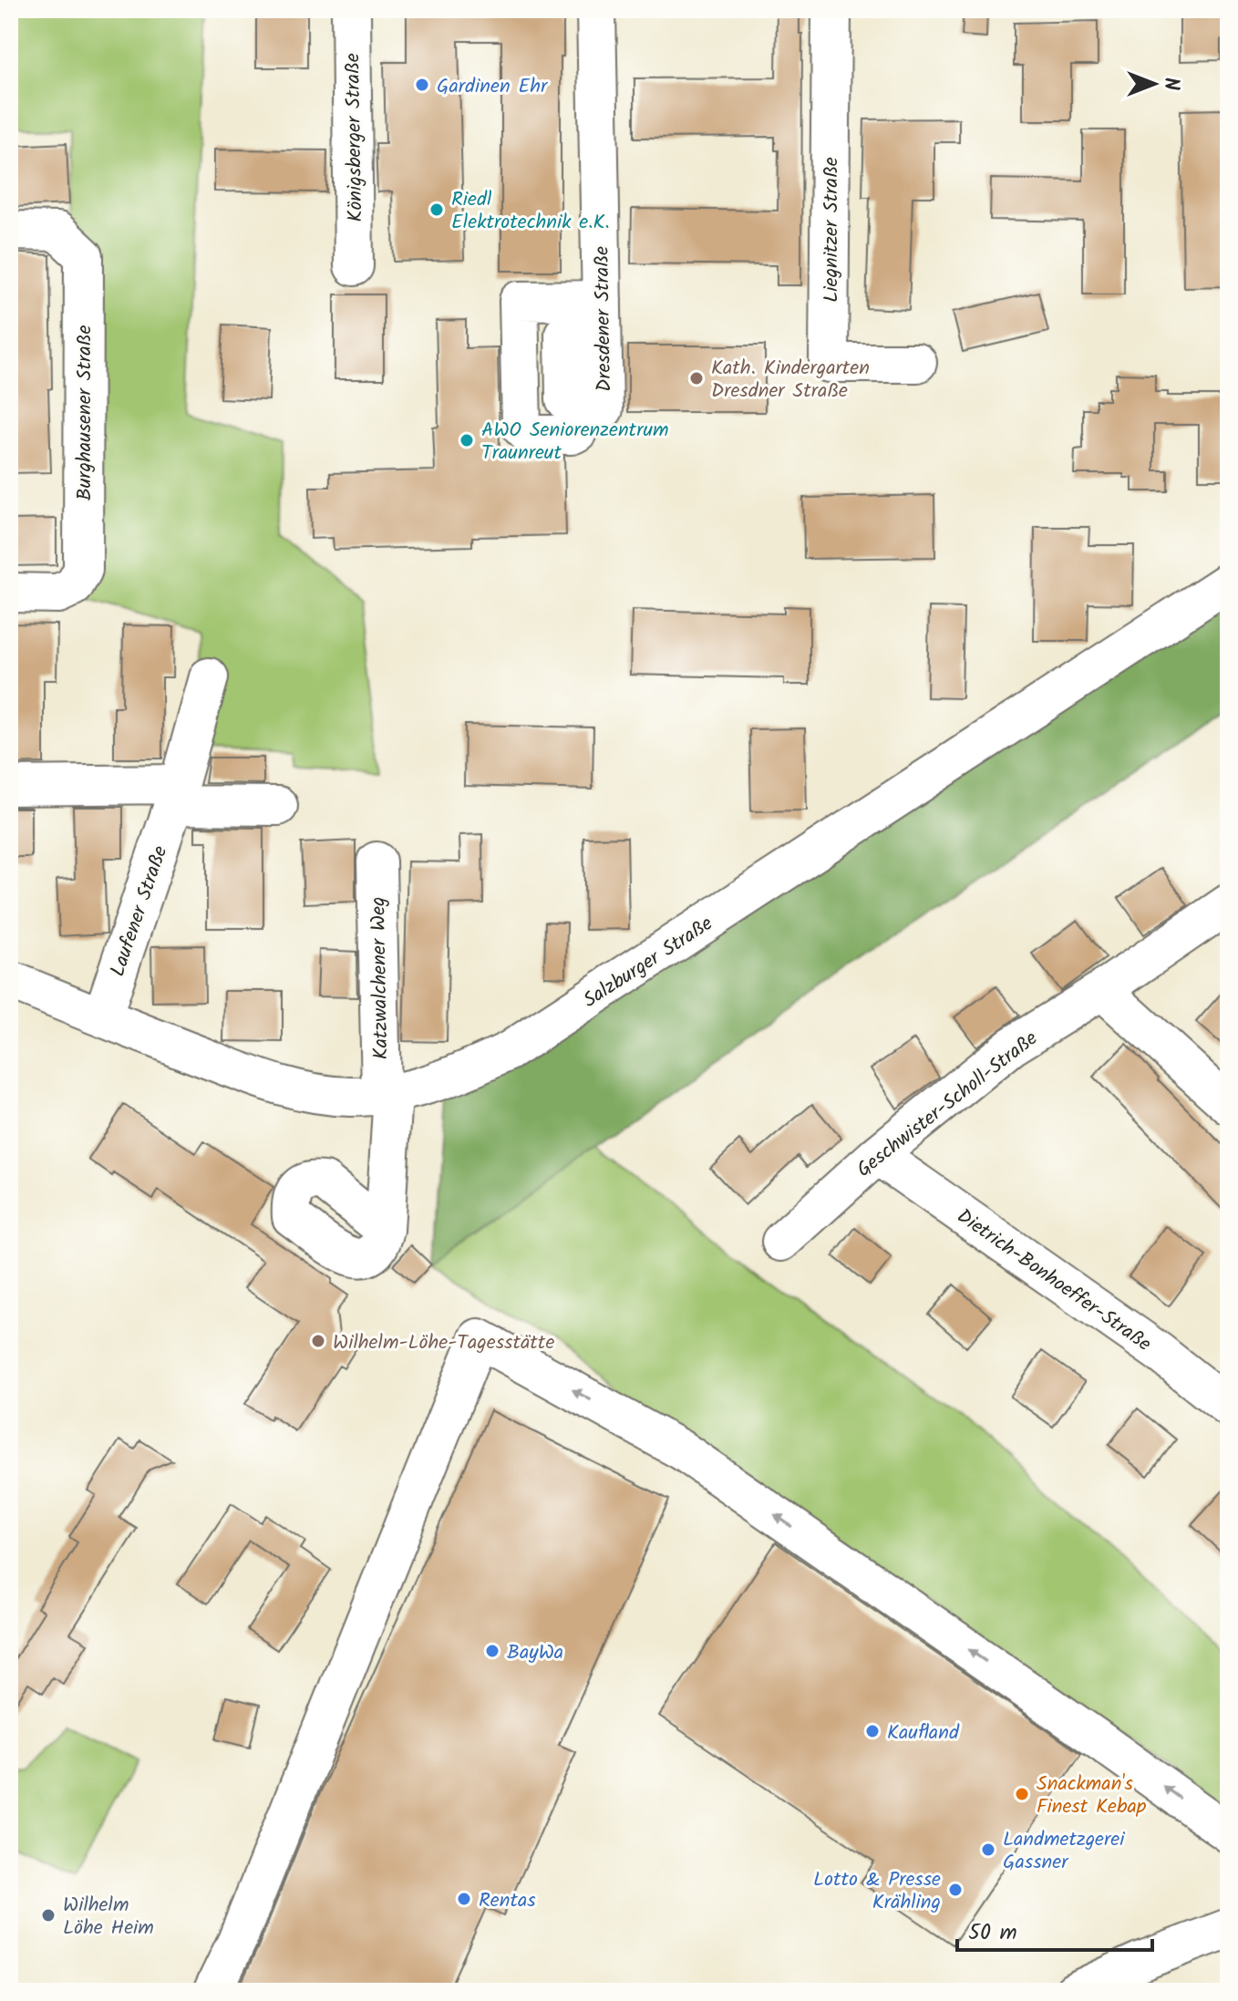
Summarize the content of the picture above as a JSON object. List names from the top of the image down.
{
  "streets": {
    "street": [
      "Königsberger Straße",
      "Liegnitzer Straße",
      "Dresdener Straße",
      "Burghausener Straße",
      "Laufener Straße",
      "Salzburger Straße",
      "Katzwalchener Weg",
      "Geschwister-Scholl-Straße",
      "Dietrich-Bonhoeffer-Straße"
    ]
  },
  "crossings": [
    ["Laufener Straße", "Salzburger Straße"],
    ["Salzburger Straße", "Katzwalchener Weg"],
    ["Geschwister-Scholl-Straße", "Dietrich-Bonhoeffer-Straße"]
  ],
  "places": [
    "Gardinen Ehr",
    "Riedl Elektrotechnik e.K.",
    "Kath. Kindergarten Dresdner Straße",
    "AWO Seniorenzentrum Traunreut",
    "Wilhelm-Löhe-Tagesstätte",
    "BayWa",
    "Kaufland",
    "Snackman's Finest Kebap",
    "Landmetzgerei Gassner",
    "Lotto & Presse Krähling",
    "Rentas",
    "Wilhelm Löhe Heim"
  ],
  "scale_bar": "50 m",
  "north": "right"
}
